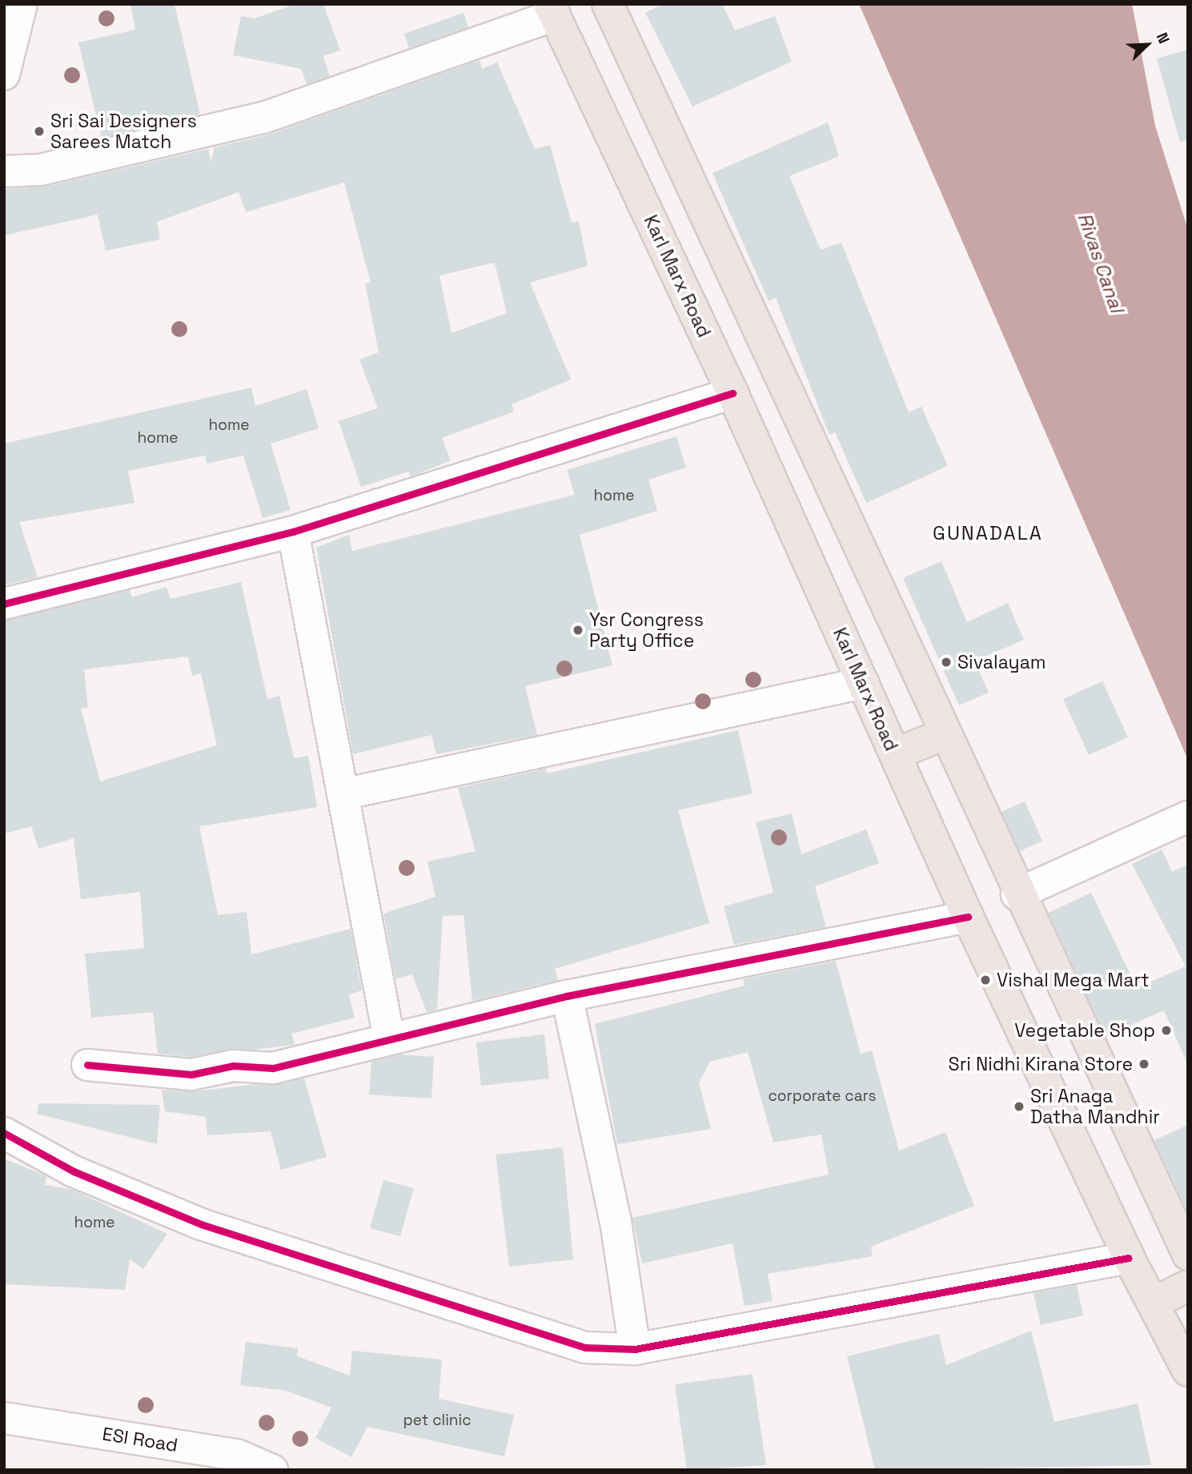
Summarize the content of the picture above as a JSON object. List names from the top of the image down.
{
  "streets": {
    "main road": ["Karl Marx Road"],
    "street": ["ESI Road"]
  },
  "districts": ["GUNADALA"],
  "water": ["Rivas Canal"],
  "places": [
    "Sri Sai Designers Sarees Match",
    "Ysr Congress Party Office",
    "Sivalayam",
    "Vishal Mega Mart",
    "Vegetable Shop",
    "Sri Nidhi Kirana Store",
    "Sri Anaga Datha Mandhir"
  ],
  "house_numbers": [
    "home",
    "home",
    "home",
    "corporate cars",
    "home",
    "pet clinic"
  ],
  "north": "top right"
}
